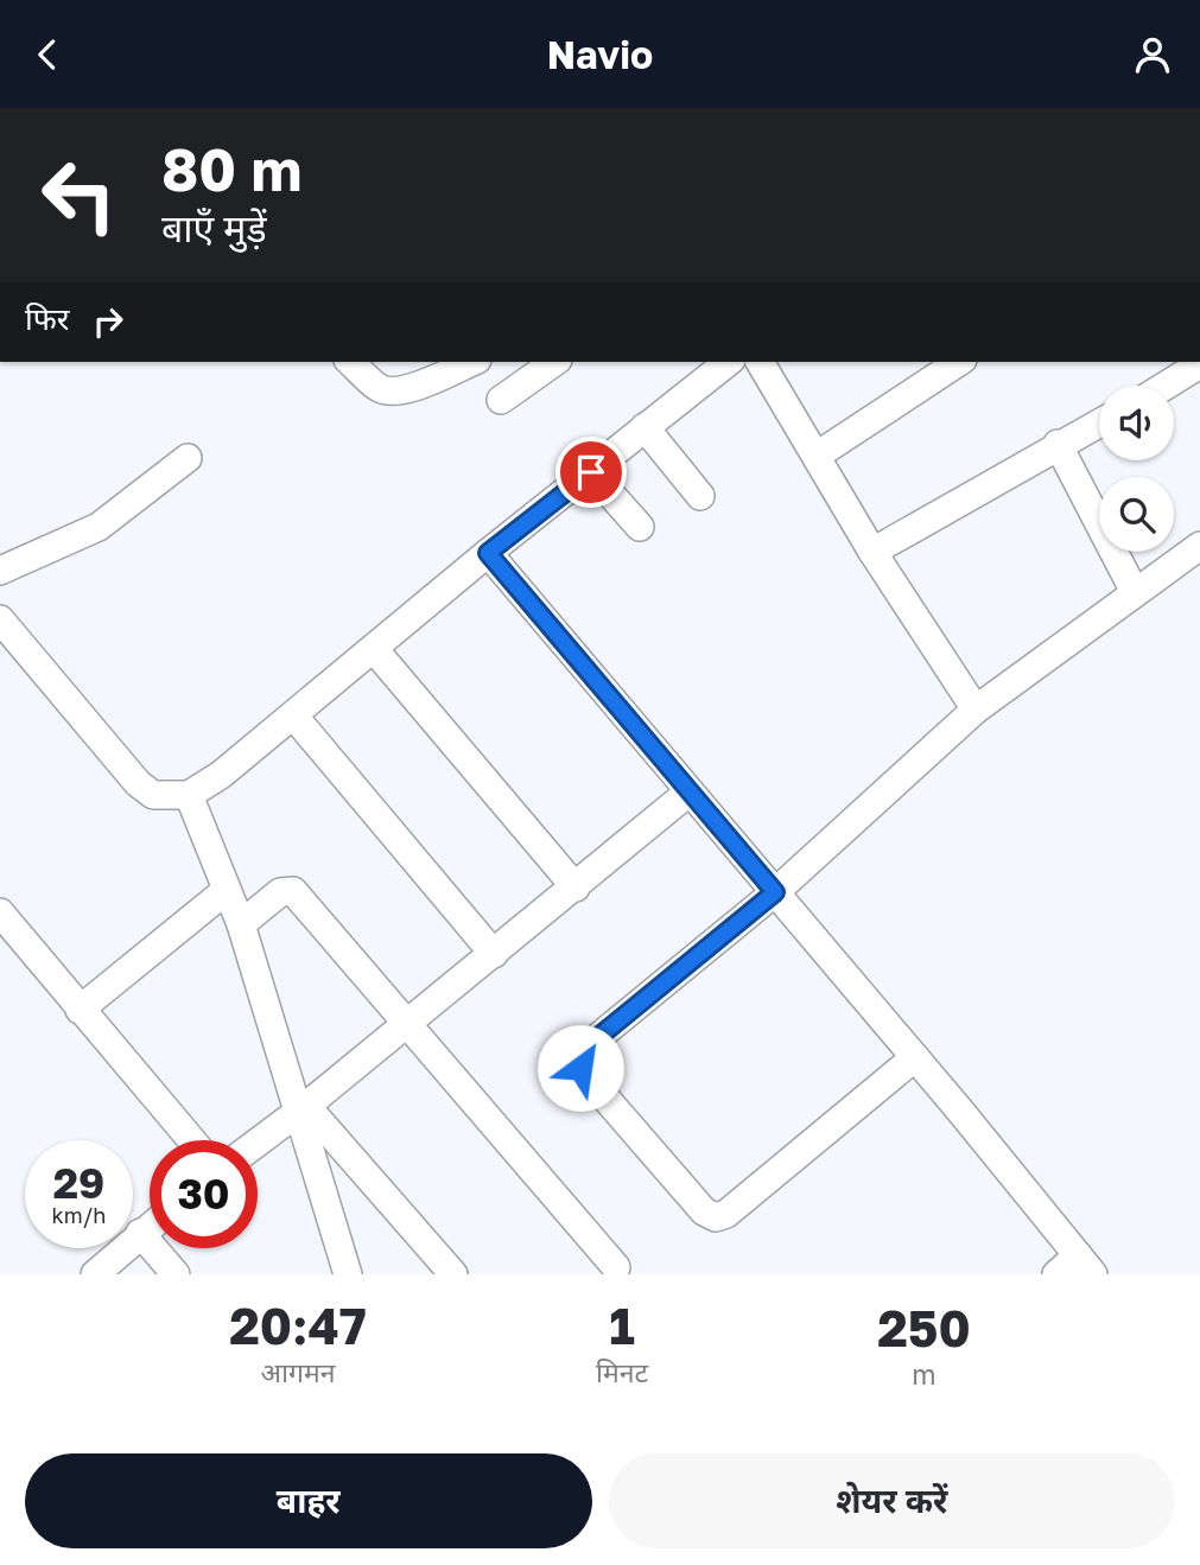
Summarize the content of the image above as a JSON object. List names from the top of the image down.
{
  "page": {
    "header": "Navio",
    "turn": ["80 m", "बाएँ मुड़ें"],
    "then": "फिर",
    "speed": "29 km/h",
    "limit": "30",
    "eta": [
      "20:47",
      "आगमन",
      "1",
      "मिनट",
      "250",
      "m"
    ],
    "buttons": ["बाहर", "शेयर करें"]
  }
}
